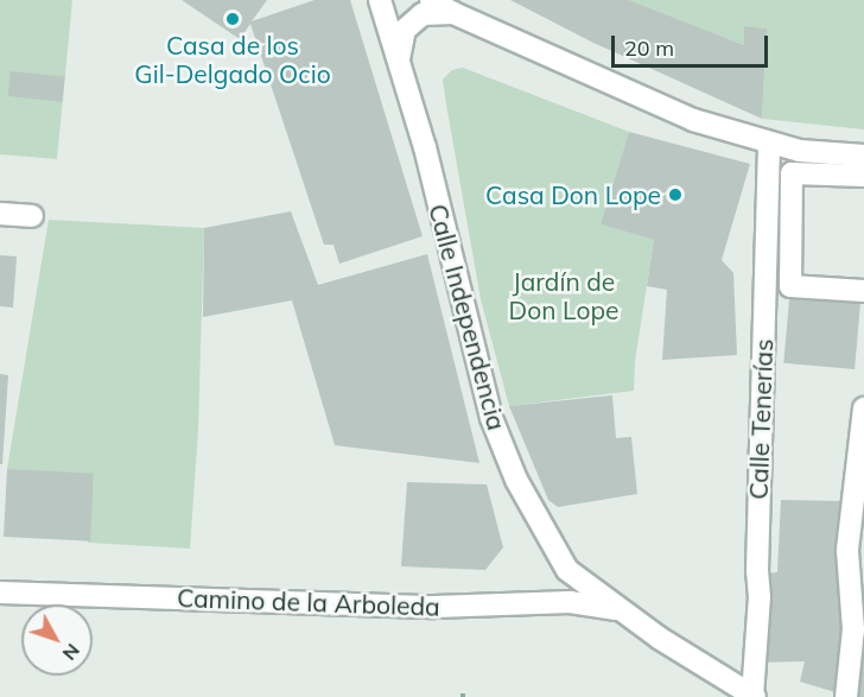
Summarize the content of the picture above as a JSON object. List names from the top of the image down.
{
  "streets": {
    "street": ["Calle Independencia", "Calle Tenerías", "Camino de la Arboleda"]
  },
  "crossings": [
    ["Calle Independencia", "Calle Tenerías"],
    ["Calle Independencia", "Camino de la Arboleda"]
  ],
  "parks": ["Jardín de Don Lope"],
  "places": ["Casa de los Gil-Delgado Ocio", "Casa Don Lope"],
  "scale_bar": "20 m",
  "north": "bottom right"
}
